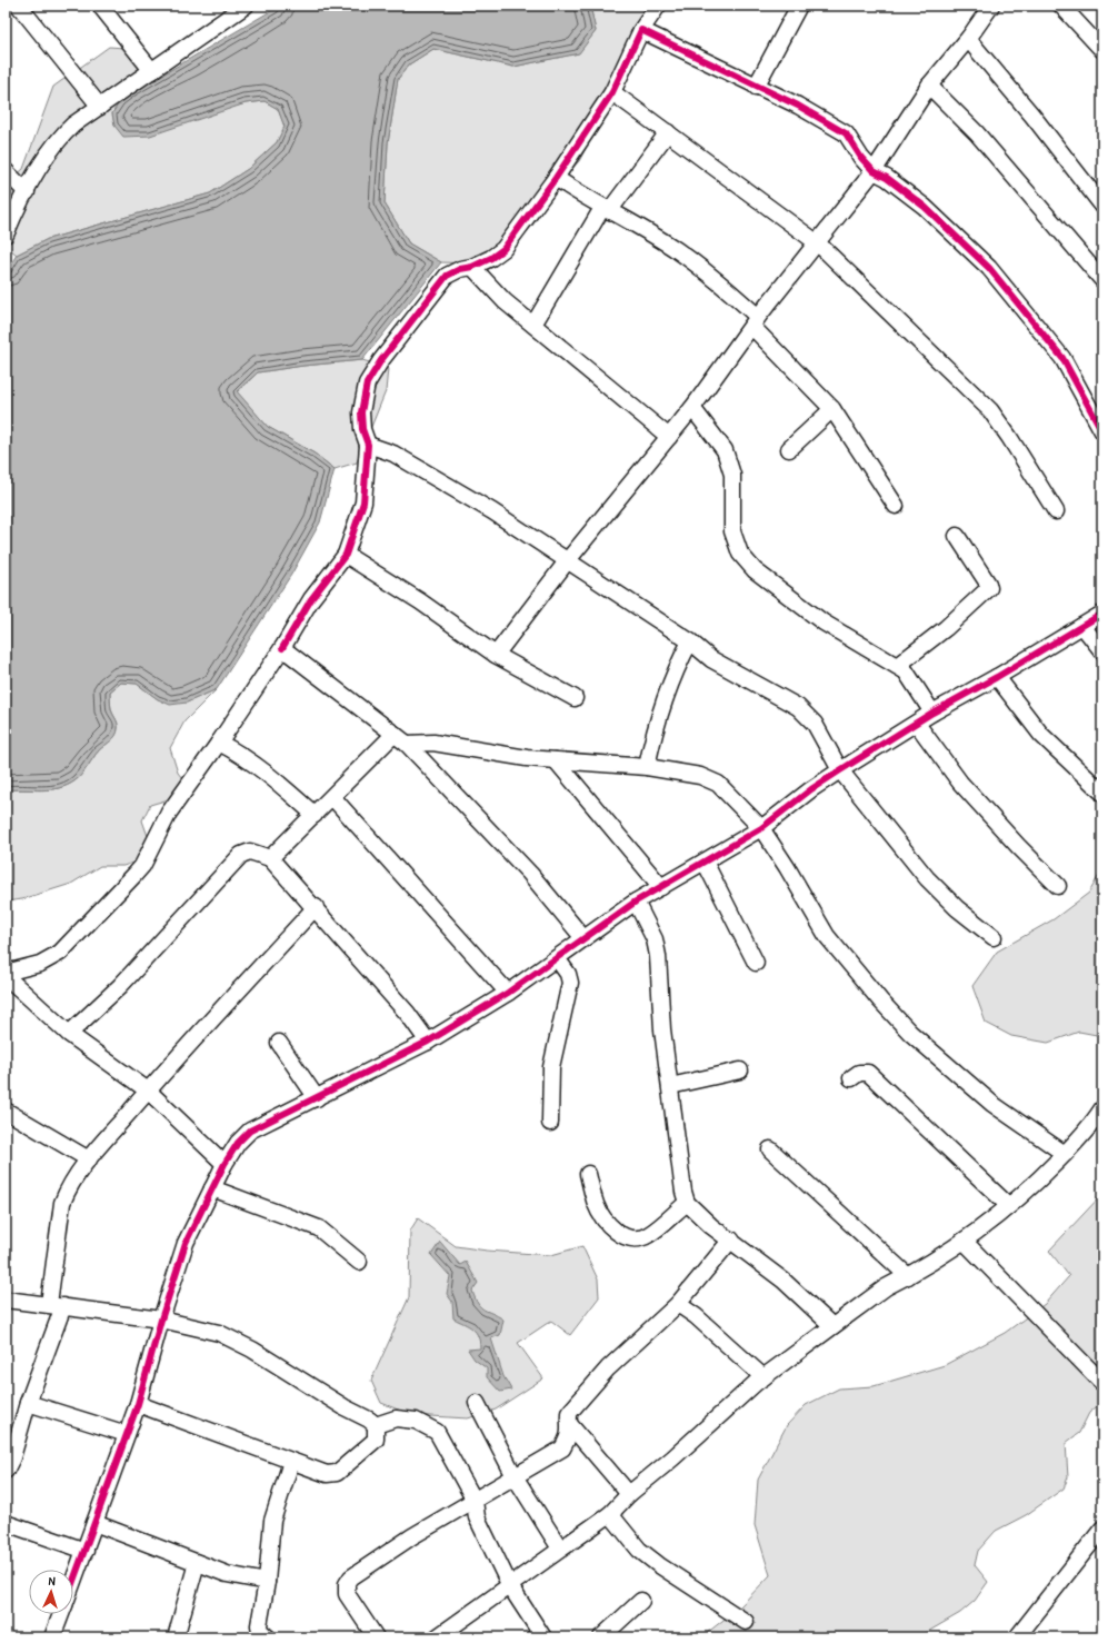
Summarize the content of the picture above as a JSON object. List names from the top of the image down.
{
  "north": "top"
}
